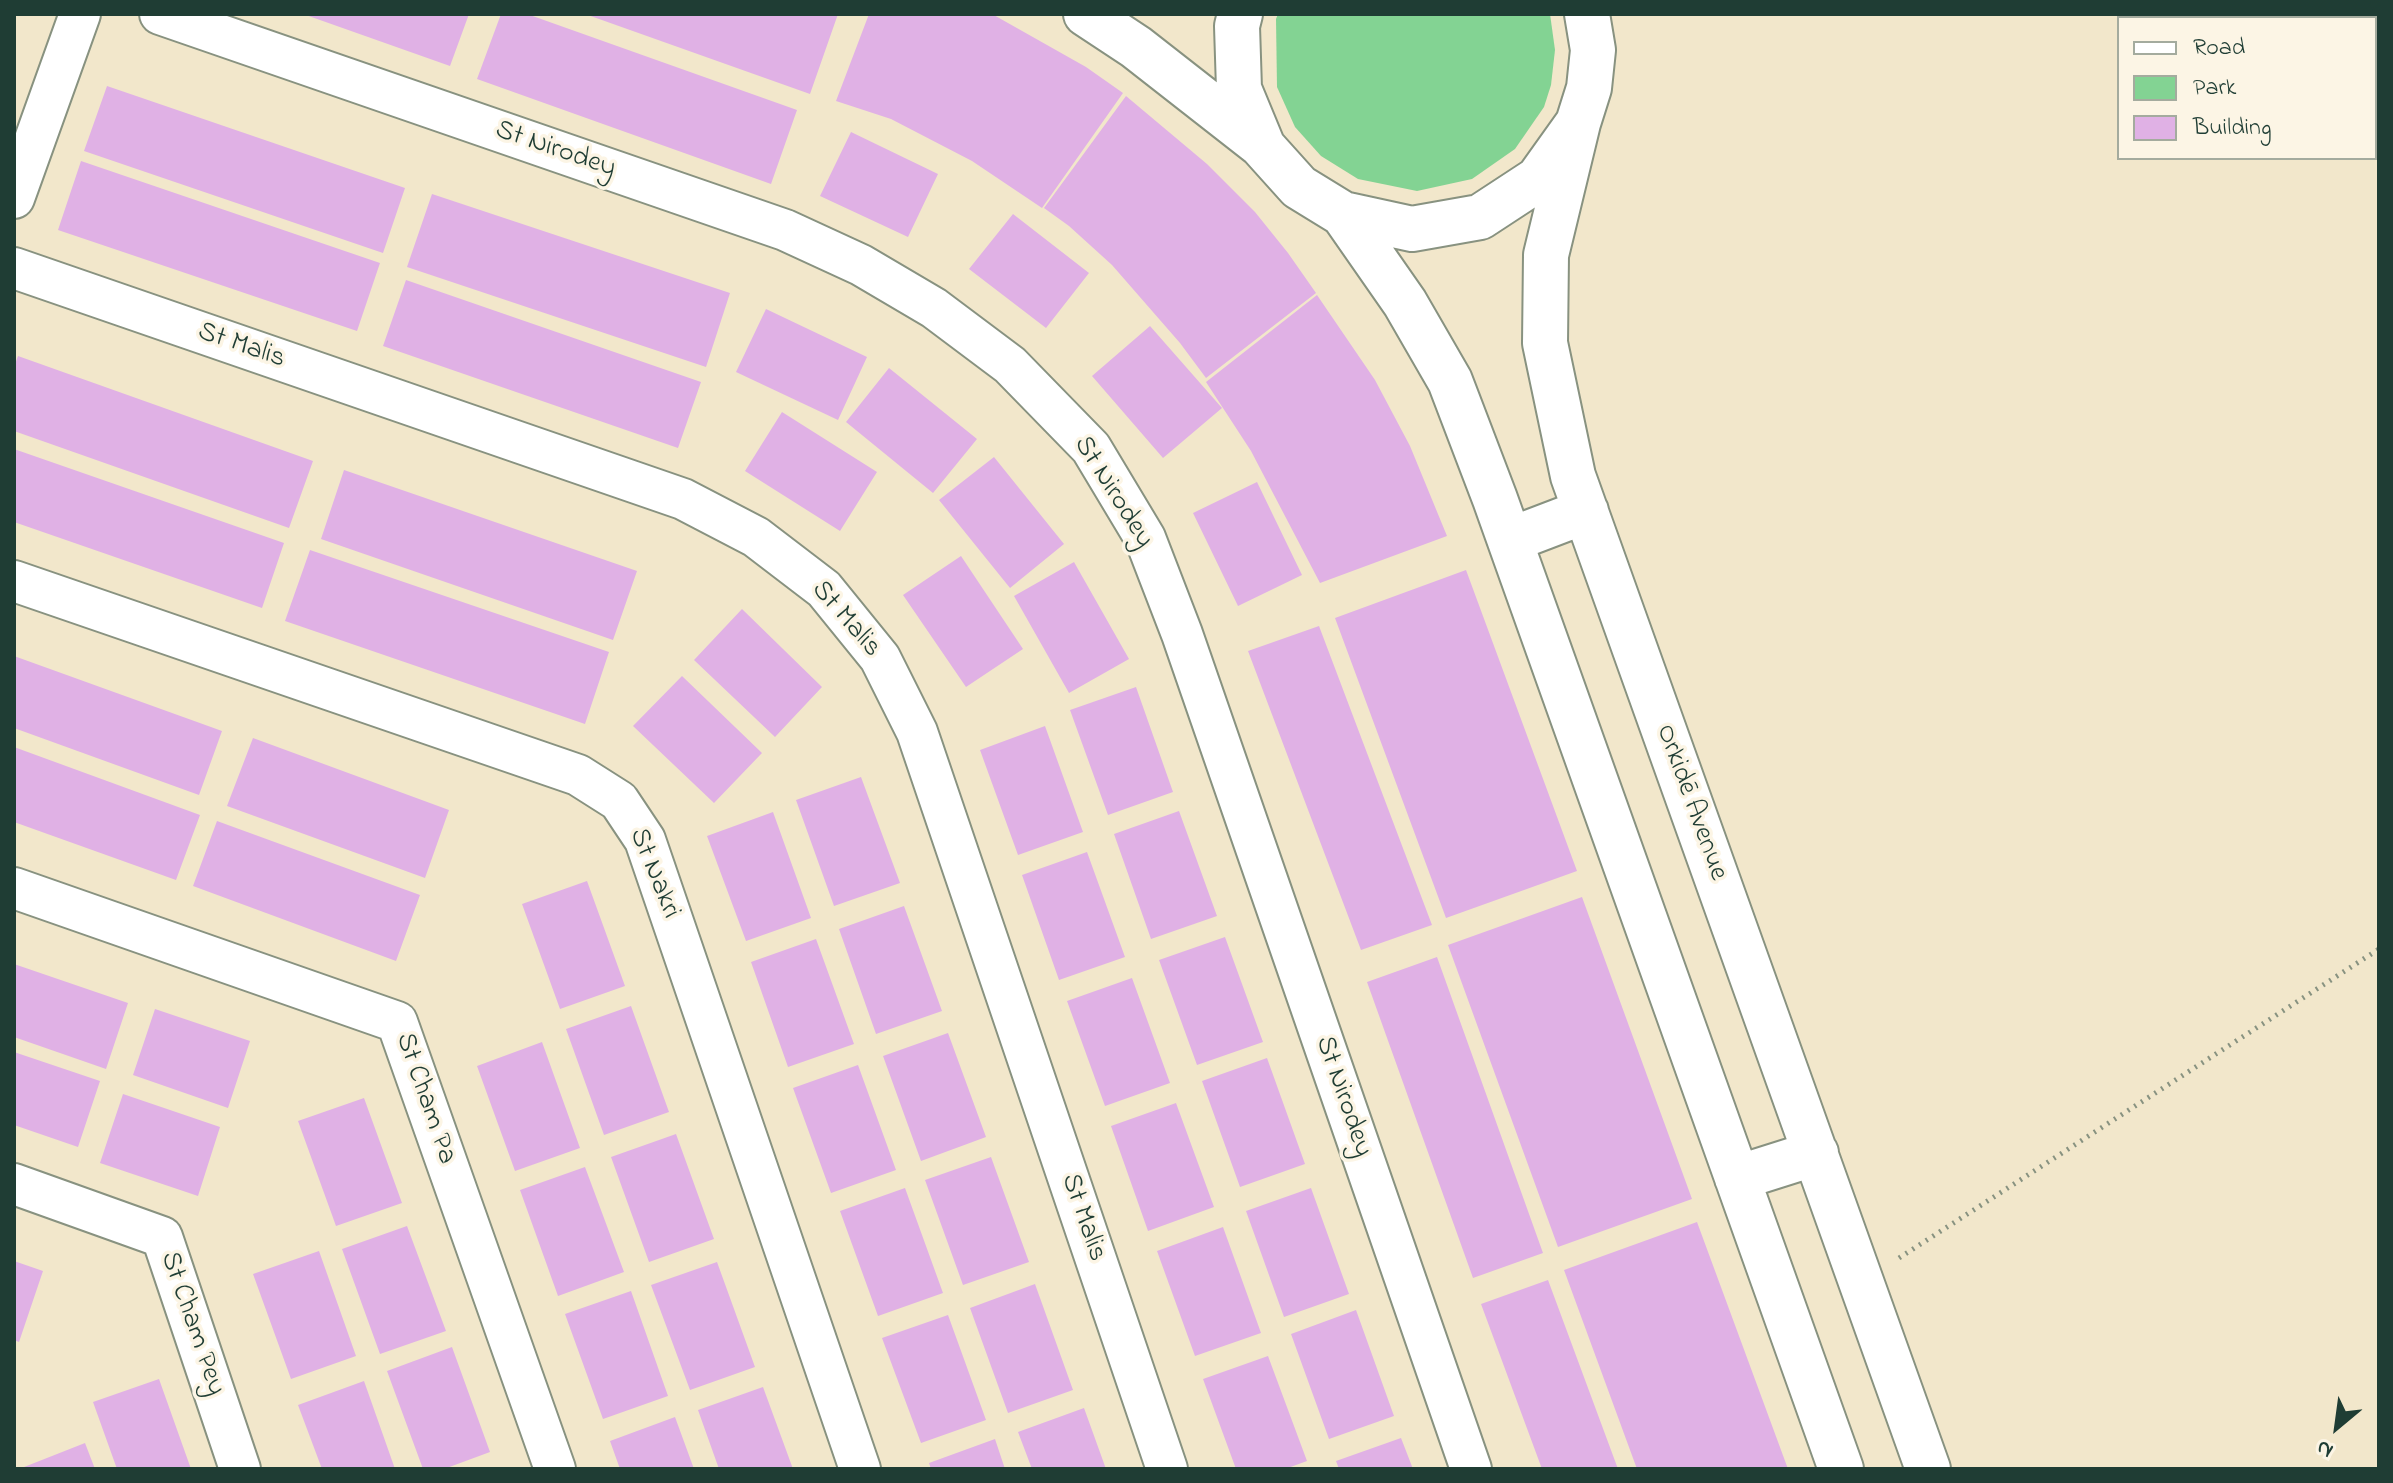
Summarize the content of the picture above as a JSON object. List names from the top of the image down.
{
  "streets": {
    "street": [
      "St Nirodey",
      "St Malis",
      "Orkidē Avenue",
      "St Nakri",
      "St Cham Pa",
      "St Cham Pey"
    ]
  },
  "legend": ["Road", "Park", "Building"],
  "north": "bottom left"
}
